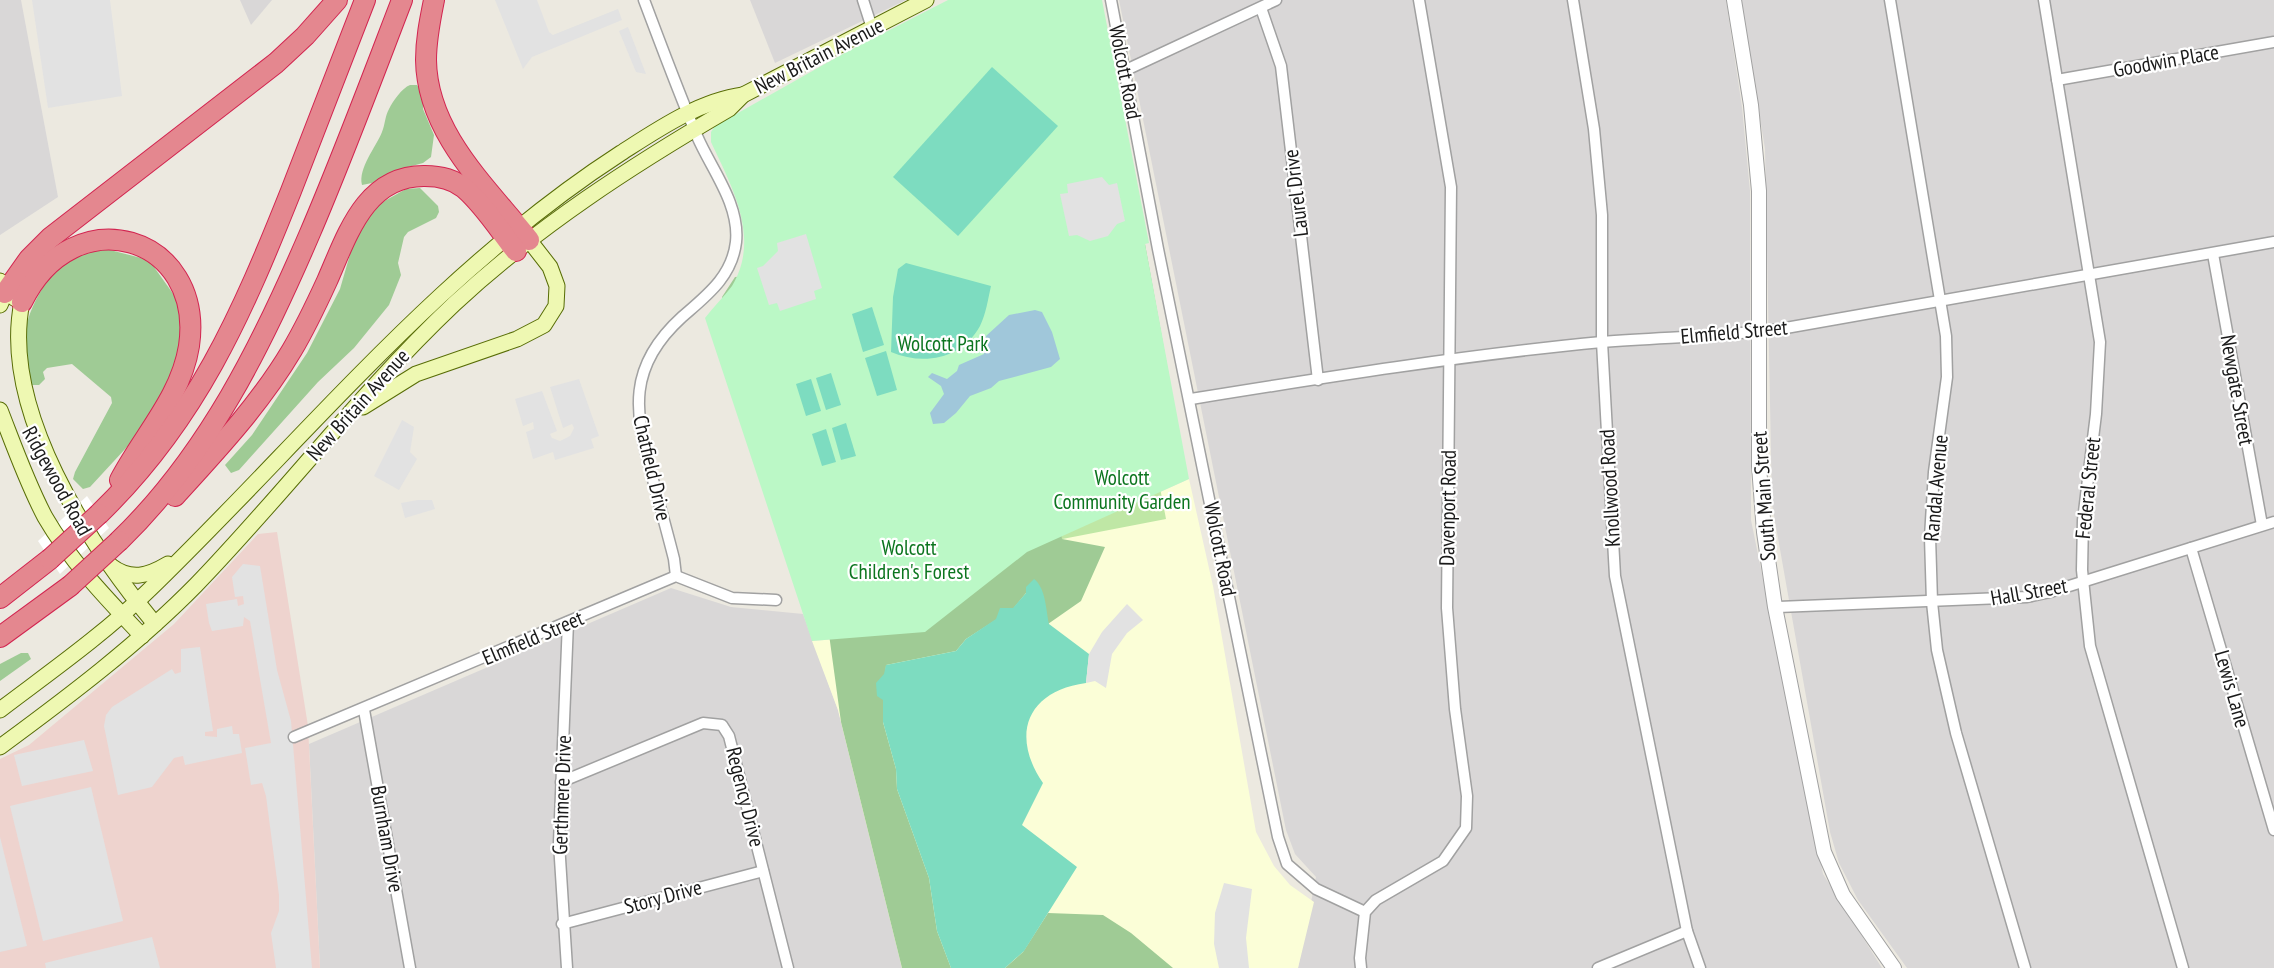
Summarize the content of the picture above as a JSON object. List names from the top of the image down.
{
  "streets": {
    "main road": ["New Britain Avenue", "Ridgewood Road"],
    "street": [
      "Goodwin Place",
      "Wolcott Road",
      "Laurel Drive",
      "Elmfield Street",
      "Newgate Street",
      "Chatfield Drive",
      "Knollwood Road",
      "Randal Avenue",
      "Federal Street",
      "South Main Street",
      "Davenport Road",
      "Hall Street",
      "Lewis Lane",
      "Gerthmere Drive",
      "Regency Drive",
      "Burnham Drive",
      "Story Drive"
    ]
  },
  "crossings": [
    ["New Britain Avenue", "Chatfield Drive"],
    ["New Britain Avenue", "Ridgewood Road"],
    ["Goodwin Place", "Federal Street"],
    ["Wolcott Road", "Elmfield Street"],
    ["Wolcott Road", "Davenport Road"],
    ["Laurel Drive", "Elmfield Street"],
    ["Elmfield Street", "Newgate Street"],
    ["Elmfield Street", "Chatfield Drive"],
    ["Elmfield Street", "Knollwood Road"],
    ["Elmfield Street", "Randal Avenue"],
    ["Elmfield Street", "Federal Street"],
    ["Elmfield Street", "South Main Street"],
    ["Elmfield Street", "Davenport Road"],
    ["Elmfield Street", "Gerthmere Drive"],
    ["Elmfield Street", "Burnham Drive"],
    ["Newgate Street", "Hall Street"],
    ["Randal Avenue", "Hall Street"],
    ["Federal Street", "Hall Street"],
    ["South Main Street", "Hall Street"],
    ["Hall Street", "Lewis Lane"],
    ["Gerthmere Drive", "Regency Drive"],
    ["Gerthmere Drive", "Story Drive"],
    ["Regency Drive", "Story Drive"]
  ],
  "parks": ["Wolcott Park", "Wolcott Community Garden", "Wolcott Children's Forest"]
}
